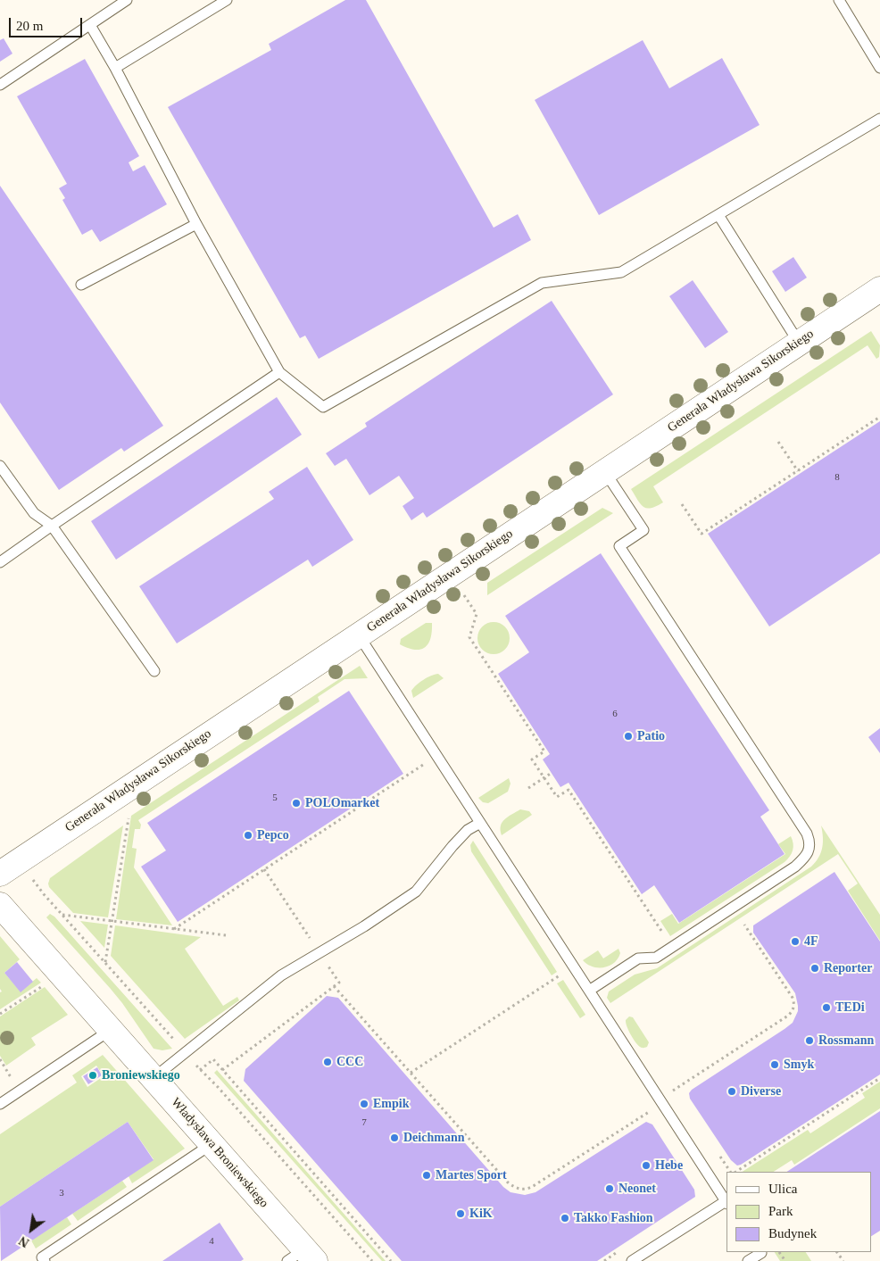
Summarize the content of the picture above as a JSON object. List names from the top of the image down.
{
  "streets": {
    "street": ["Generała Władysława Sikorskiego", "Władysława Broniewskiego"]
  },
  "places": [
    "Patio",
    "POLOmarket",
    "Pepco",
    "4F",
    "Reporter",
    "TEDi",
    "Rossmann",
    "CCC",
    "Smyk",
    "Broniewskiego",
    "Diverse",
    "Empik",
    "Deichmann",
    "Hebe",
    "Martes Sport",
    "Neonet",
    "KiK",
    "Takko Fashion"
  ],
  "house_numbers": [
    "8",
    "6",
    "5",
    "7",
    "3",
    "4"
  ],
  "legend": ["Ulica", "Park", "Budynek"],
  "scale_bar": "20 m",
  "north": "bottom left"
}
